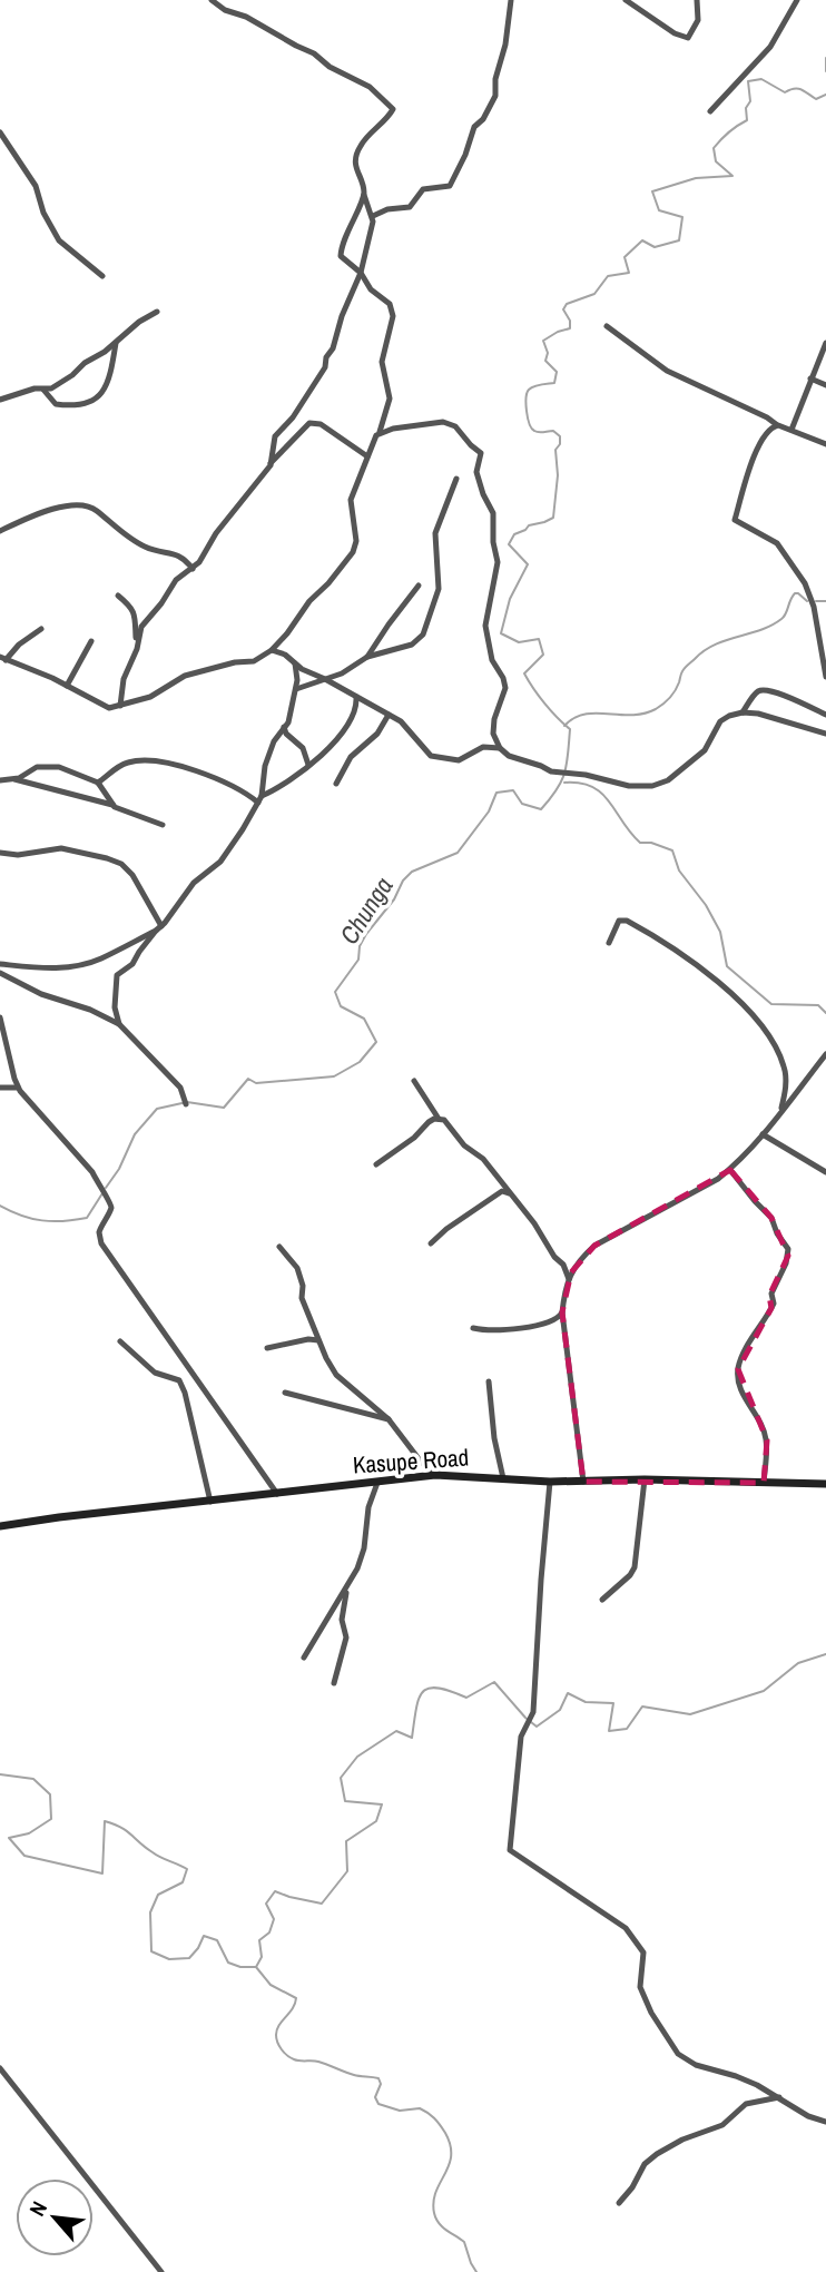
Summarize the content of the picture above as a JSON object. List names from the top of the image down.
{
  "streets": {
    "street": ["Kasupe Road"]
  },
  "water": ["Chunga"],
  "north": "top left"
}
